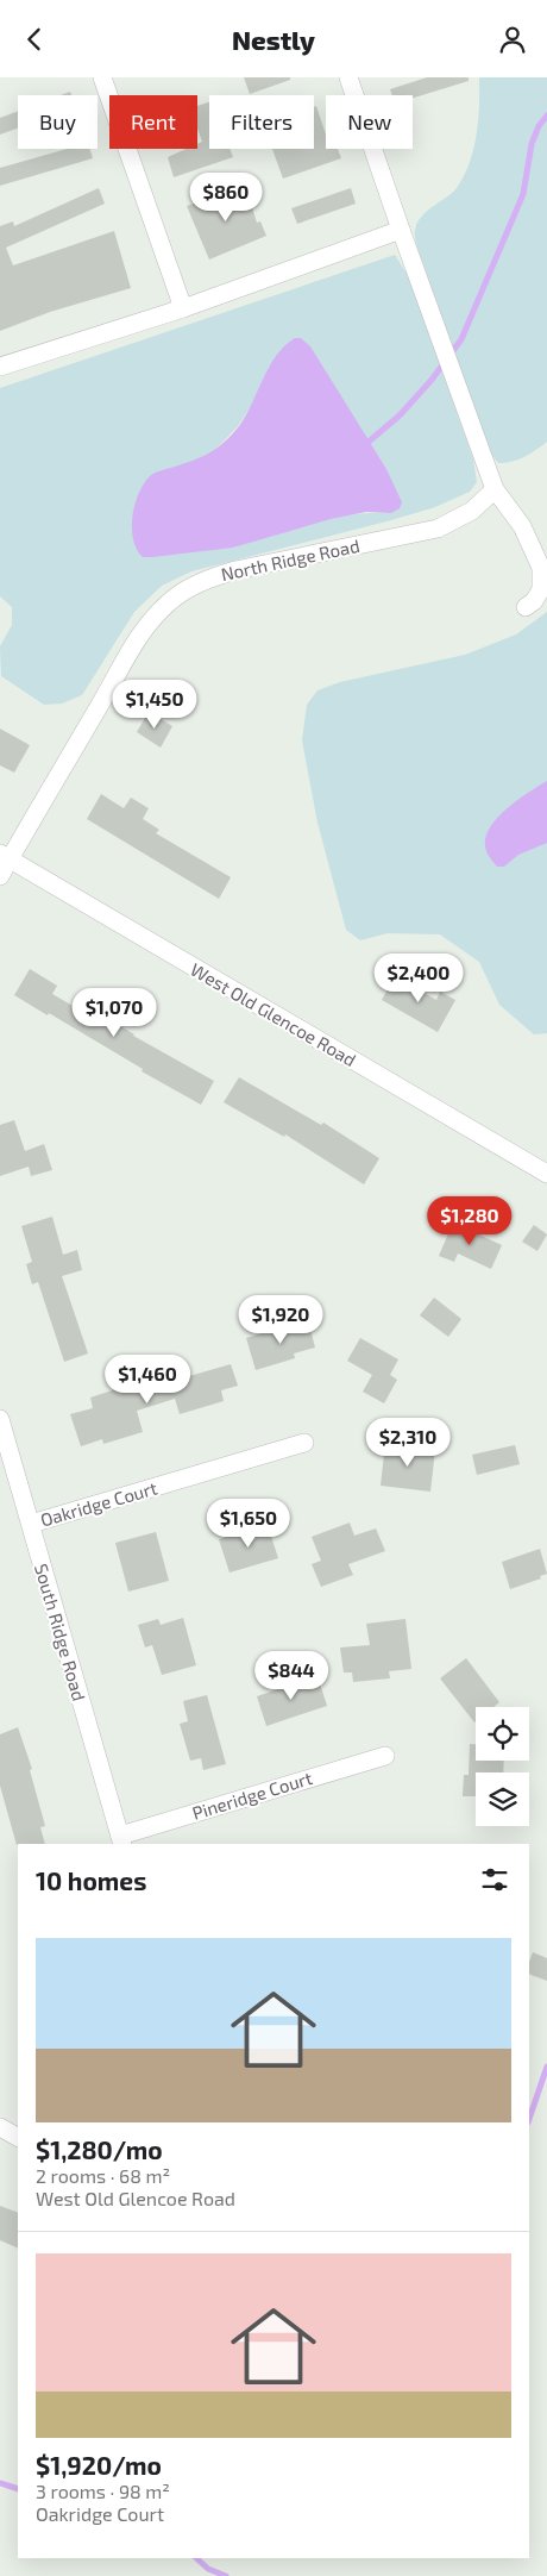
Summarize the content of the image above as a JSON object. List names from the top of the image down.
{
  "streets": {
    "street": [
      "North Ridge Road",
      "West Old Glencoe Road",
      "Oakridge Court",
      "South Ridge Road",
      "Pineridge Court"
    ]
  },
  "crossings": [
    ["North Ridge Road", "West Old Glencoe Road"],
    ["Oakridge Court", "South Ridge Road"],
    ["South Ridge Road", "Pineridge Court"]
  ],
  "page": {
    "header": "Nestly",
    "chip": [
      "Buy",
      "Rent",
      "Filters",
      "New"
    ],
    "price": [
      "$860",
      "$1,450",
      "$2,400",
      "$1,070",
      "$1,280",
      "$1,920",
      "$1,460",
      "$2,310",
      "$1,650",
      "$844"
    ],
    "heading": "10 homes",
    "list": [
      {
        "name": "$1,280/mo",
        "note": "2 rooms · 68 m² · West Old Glencoe Road"
      },
      {
        "name": "$1,920/mo",
        "note": "3 rooms · 98 m² · Oakridge Court"
      }
    ]
  }
}
